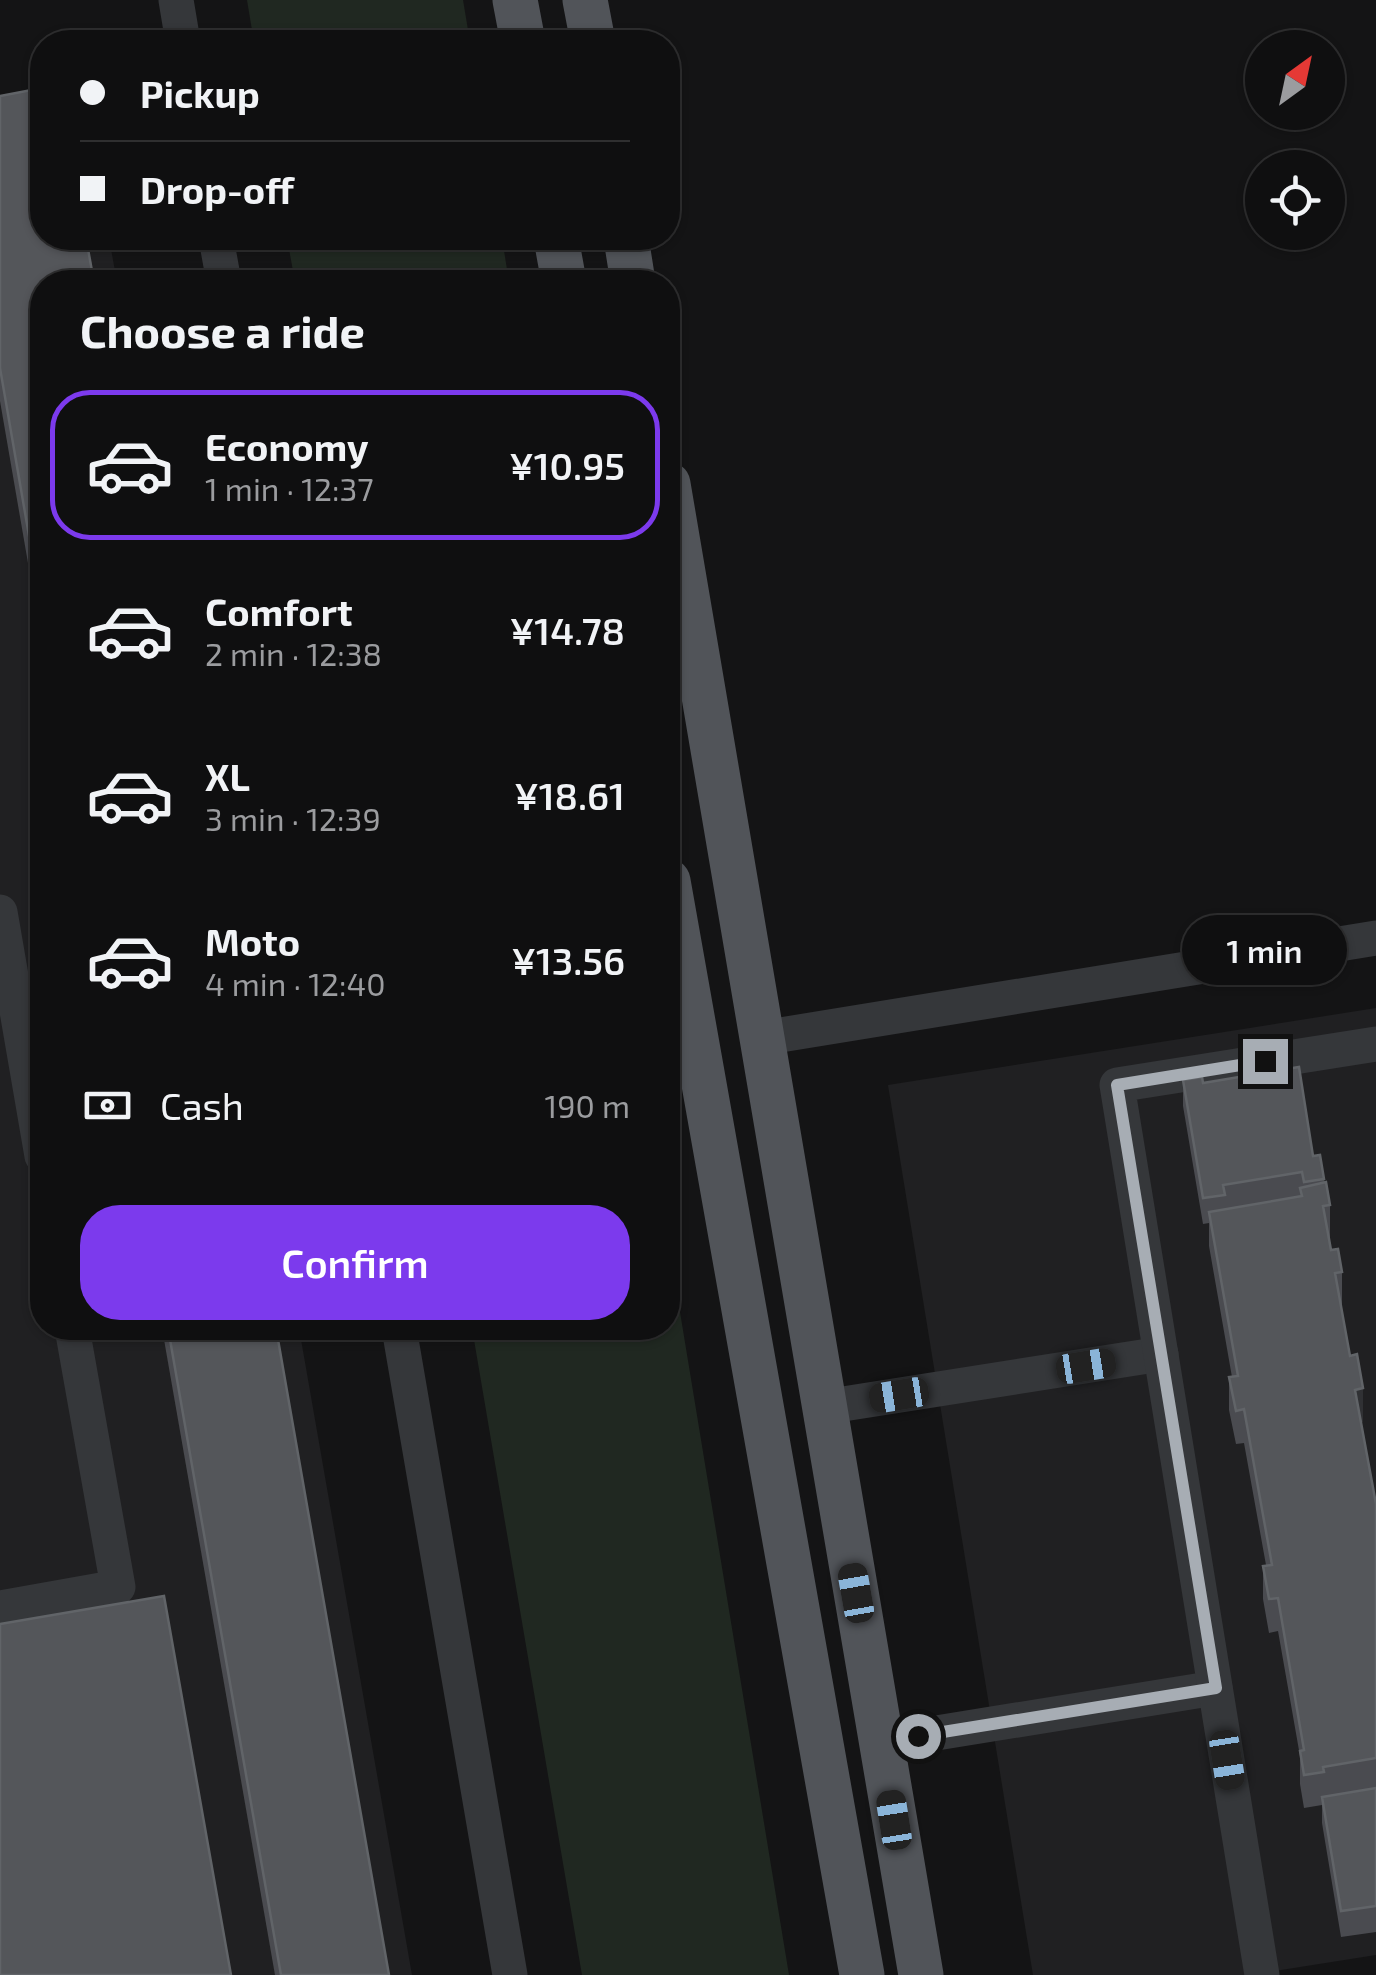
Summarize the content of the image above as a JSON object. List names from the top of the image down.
{
  "north": "top right",
  "page": {
    "banner": ["Pickup", "Drop-off"],
    "heading": "Choose a ride",
    "list": [
      {
        "name": "Economy",
        "note": "1 min · 12:37",
        "value": "¥10.95"
      },
      {
        "name": "Comfort",
        "note": "2 min · 12:38",
        "value": "¥14.78"
      },
      {
        "name": "XL",
        "note": "3 min · 12:39",
        "value": "¥18.61"
      },
      {
        "name": "Moto",
        "note": "4 min · 12:40",
        "value": "¥13.56"
      }
    ],
    "bubble": "1 min",
    "pay": ["Cash", "190 m"],
    "buttons": "Confirm"
  }
}
